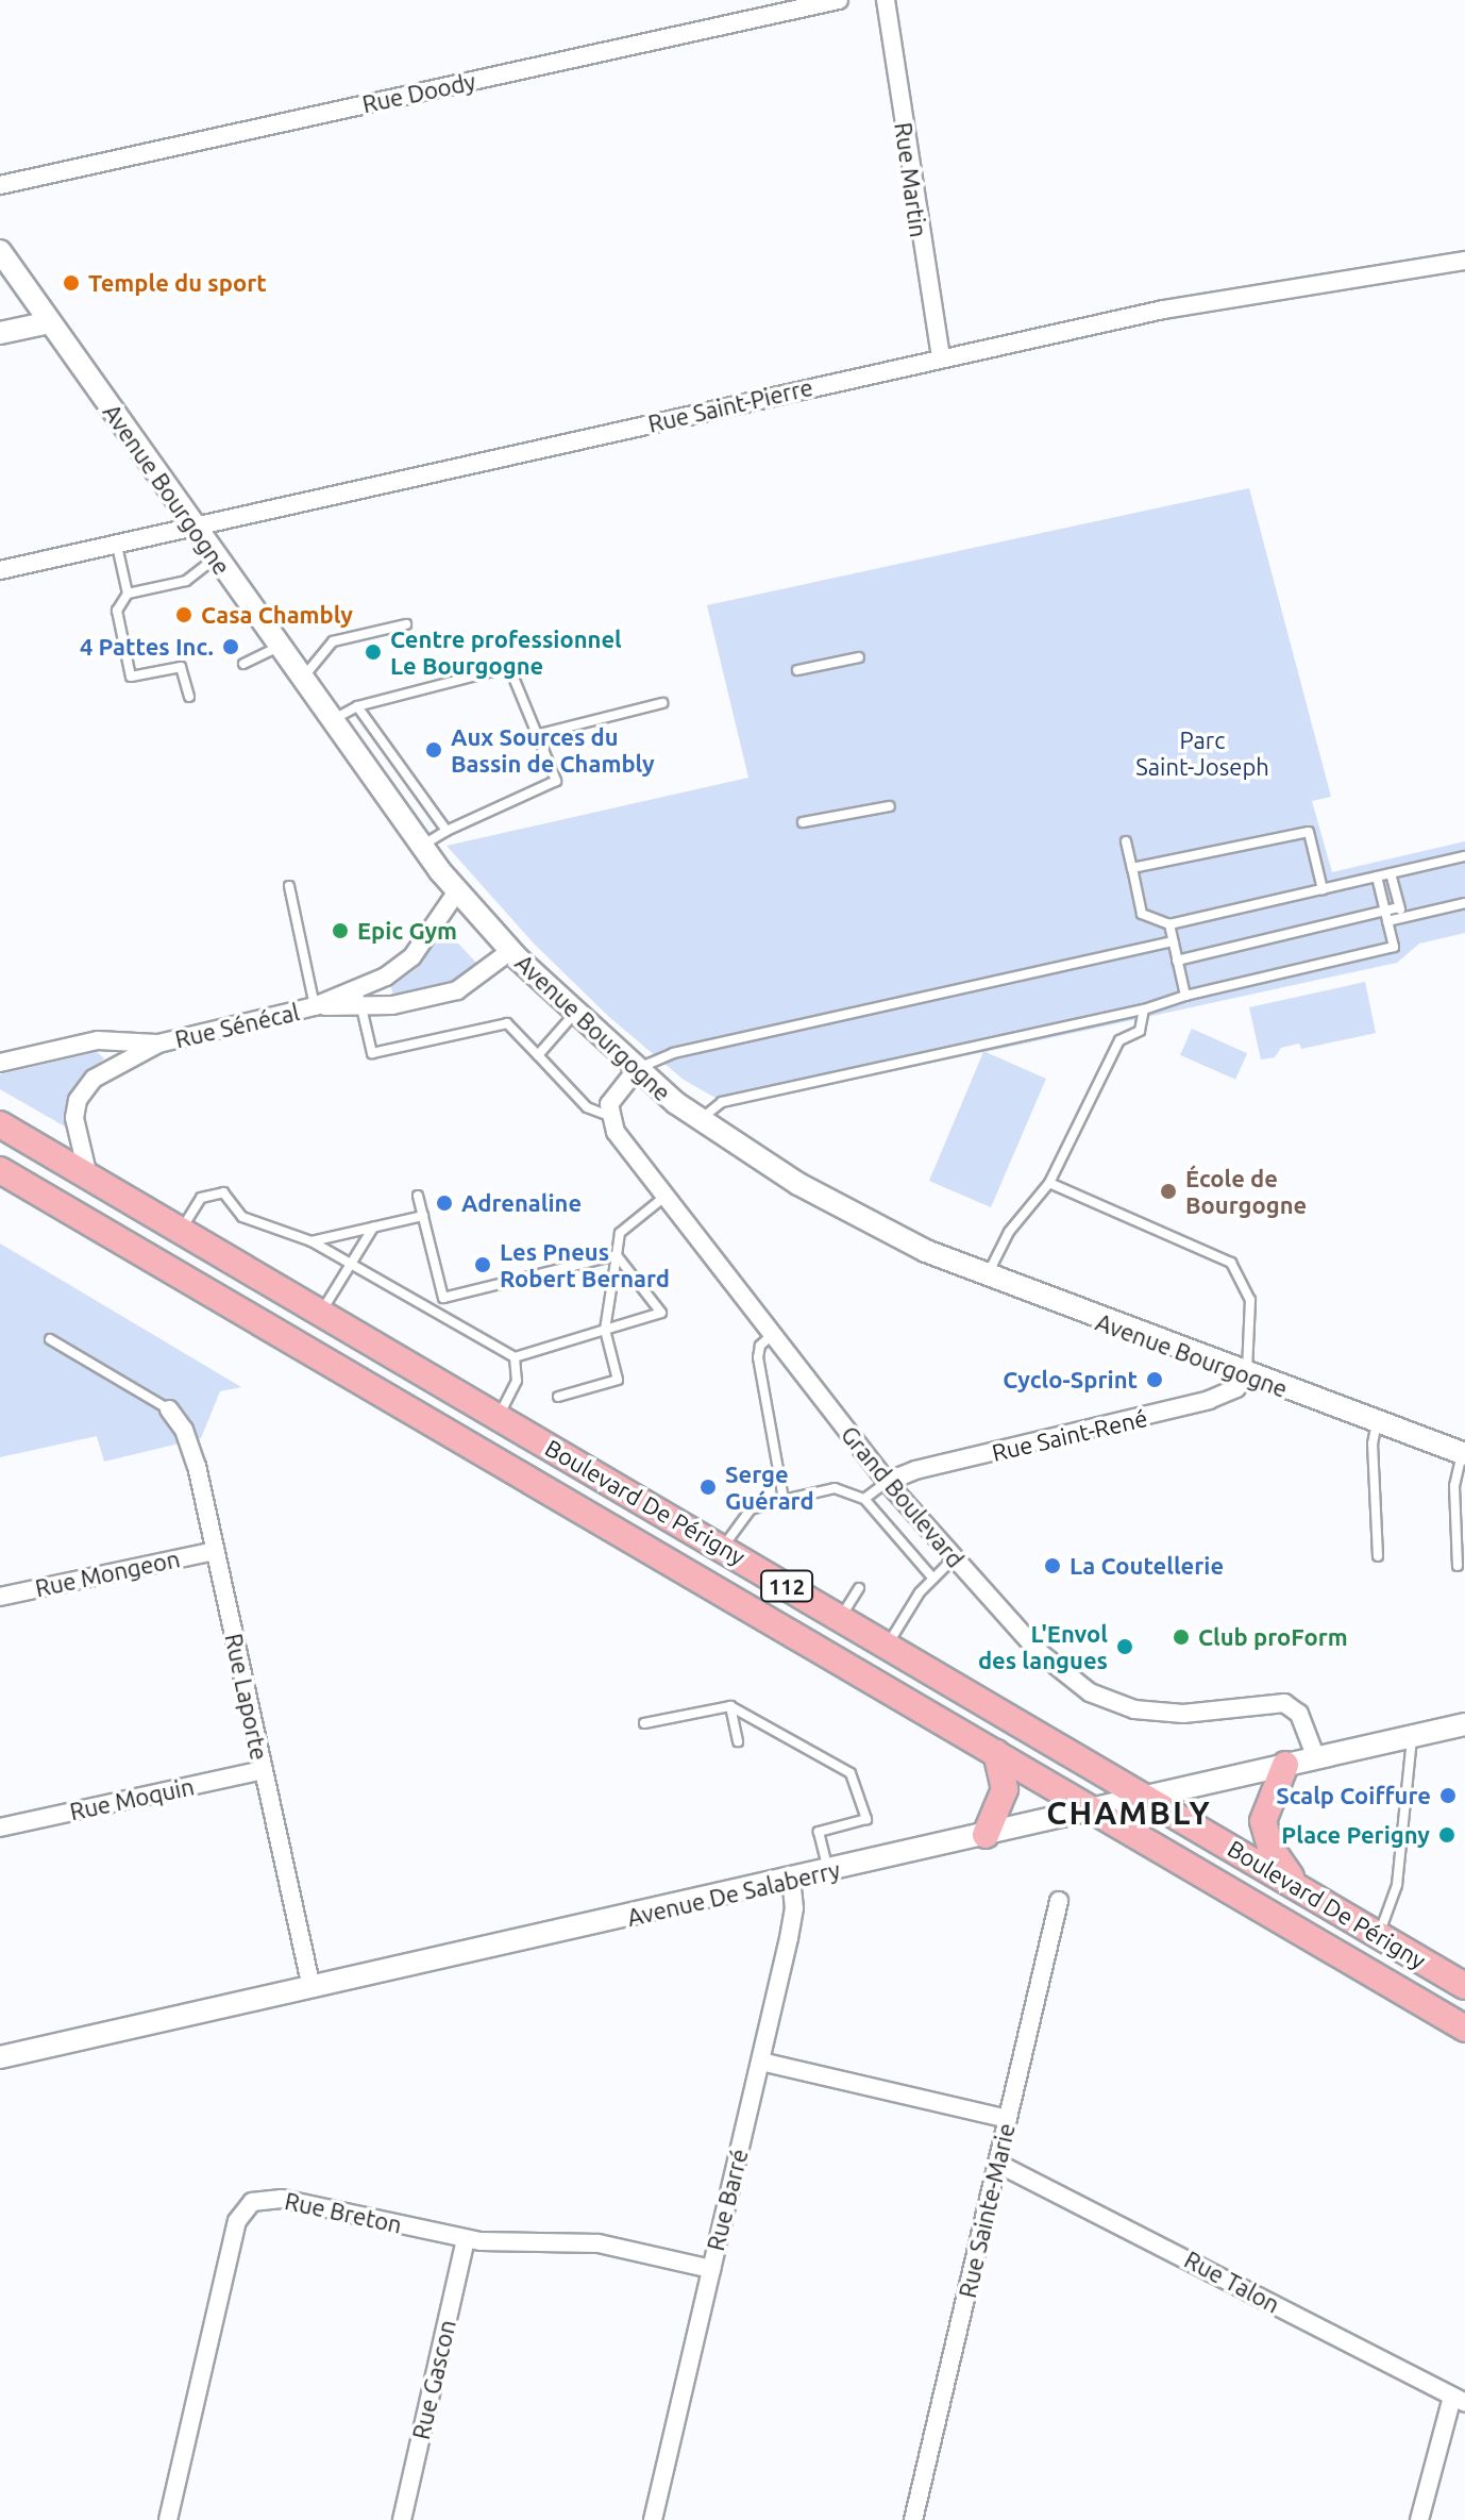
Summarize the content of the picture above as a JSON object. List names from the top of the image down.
{
  "streets": {
    "main road": ["Boulevard De Périgny", "112"],
    "street": [
      "Rue Doody",
      "Rue Martin",
      "Rue Saint-Pierre",
      "Avenue Bourgogne",
      "Rue Sénécal",
      "Rue Saint-René",
      "Grand Boulevard",
      "Rue Mongeon",
      "Rue Laporte",
      "Rue Moquin",
      "Avenue De Salaberry",
      "Rue Barré",
      "Rue Sainte-Marie",
      "Rue Breton",
      "Rue Talon",
      "Rue Gascon"
    ]
  },
  "crossings": [
    ["Rue Martin", "Rue Saint-Pierre"],
    ["Rue Saint-Pierre", "Avenue Bourgogne"],
    ["Avenue Bourgogne", "Rue Sénécal"],
    ["Avenue Bourgogne", "Rue Saint-René"],
    ["Rue Sénécal", "Boulevard De Périgny"],
    ["Rue Saint-René", "Grand Boulevard"],
    ["Grand Boulevard", "Avenue De Salaberry"],
    ["Boulevard De Périgny", "Avenue De Salaberry"],
    ["Rue Mongeon", "Rue Laporte"],
    ["Rue Laporte", "Rue Moquin"],
    ["Rue Laporte", "Avenue De Salaberry"],
    ["Avenue De Salaberry", "Rue Barré"],
    ["Rue Barré", "Rue Breton"],
    ["Rue Sainte-Marie", "Rue Talon"],
    ["Rue Breton", "Rue Gascon"]
  ],
  "districts": ["CHAMBLY"],
  "parks": ["Parc Saint-Joseph"],
  "places": [
    "Temple du sport",
    "Casa Chambly",
    "4 Pattes Inc.",
    "Centre professionnel Le Bourgogne",
    "Aux Sources du Bassin de Chambly",
    "Epic Gym",
    "École de Bourgogne",
    "Adrenaline",
    "Les Pneus Robert Bernard",
    "Cyclo-Sprint",
    "Serge Guérard",
    "La Coutellerie",
    "Club proForm",
    "L'Envol des langues",
    "Scalp Coiffure",
    "Place Perigny"
  ]
}
